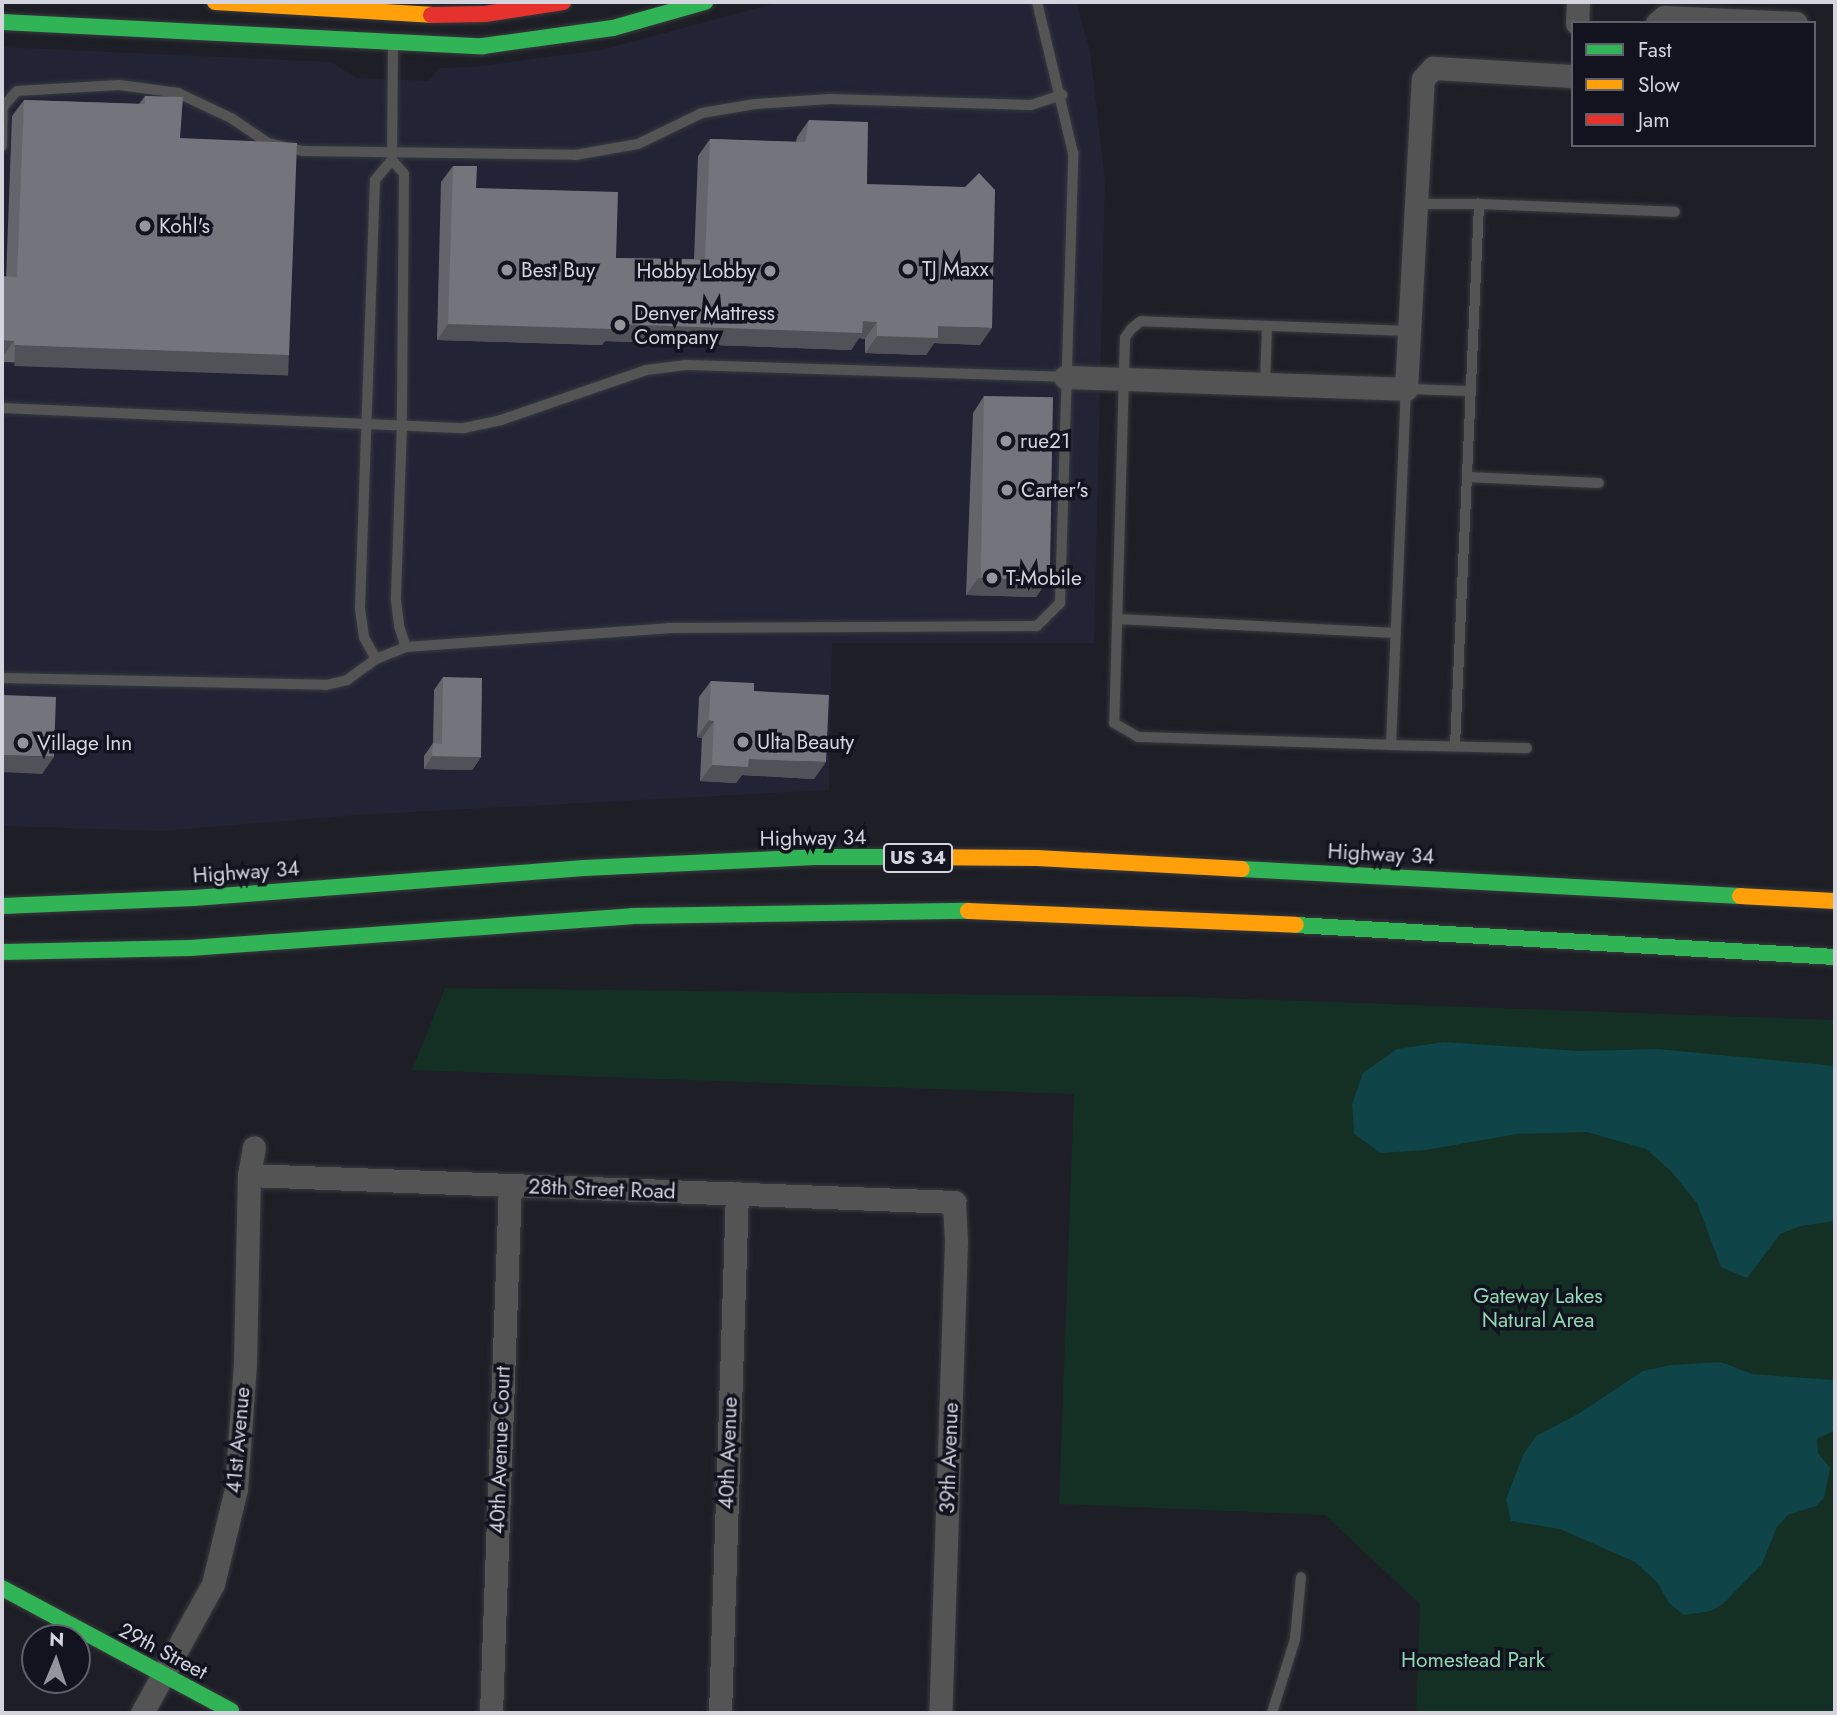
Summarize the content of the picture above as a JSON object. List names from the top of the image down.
{
  "streets": {
    "main road": ["Highway 34", "US 34", "29th Street"],
    "street": [
      "28th Street Road",
      "41st Avenue",
      "40th Avenue Court",
      "40th Avenue",
      "39th Avenue"
    ]
  },
  "crossings": [
    ["28th Street Road", "41st Avenue"],
    ["28th Street Road", "40th Avenue Court"],
    ["28th Street Road", "40th Avenue"],
    ["28th Street Road", "39th Avenue"],
    ["41st Avenue", "29th Street"]
  ],
  "parks": ["Gateway Lakes Natural Area", "Homestead Park"],
  "places": [
    "Kohl's",
    "TJ Maxx",
    "Best Buy",
    "Hobby Lobby",
    "Denver Mattress Company",
    "rue21",
    "Carter's",
    "T-Mobile",
    "Ulta Beauty",
    "Village Inn"
  ],
  "legend": ["Fast", "Slow", "Jam"],
  "north": "top"
}
